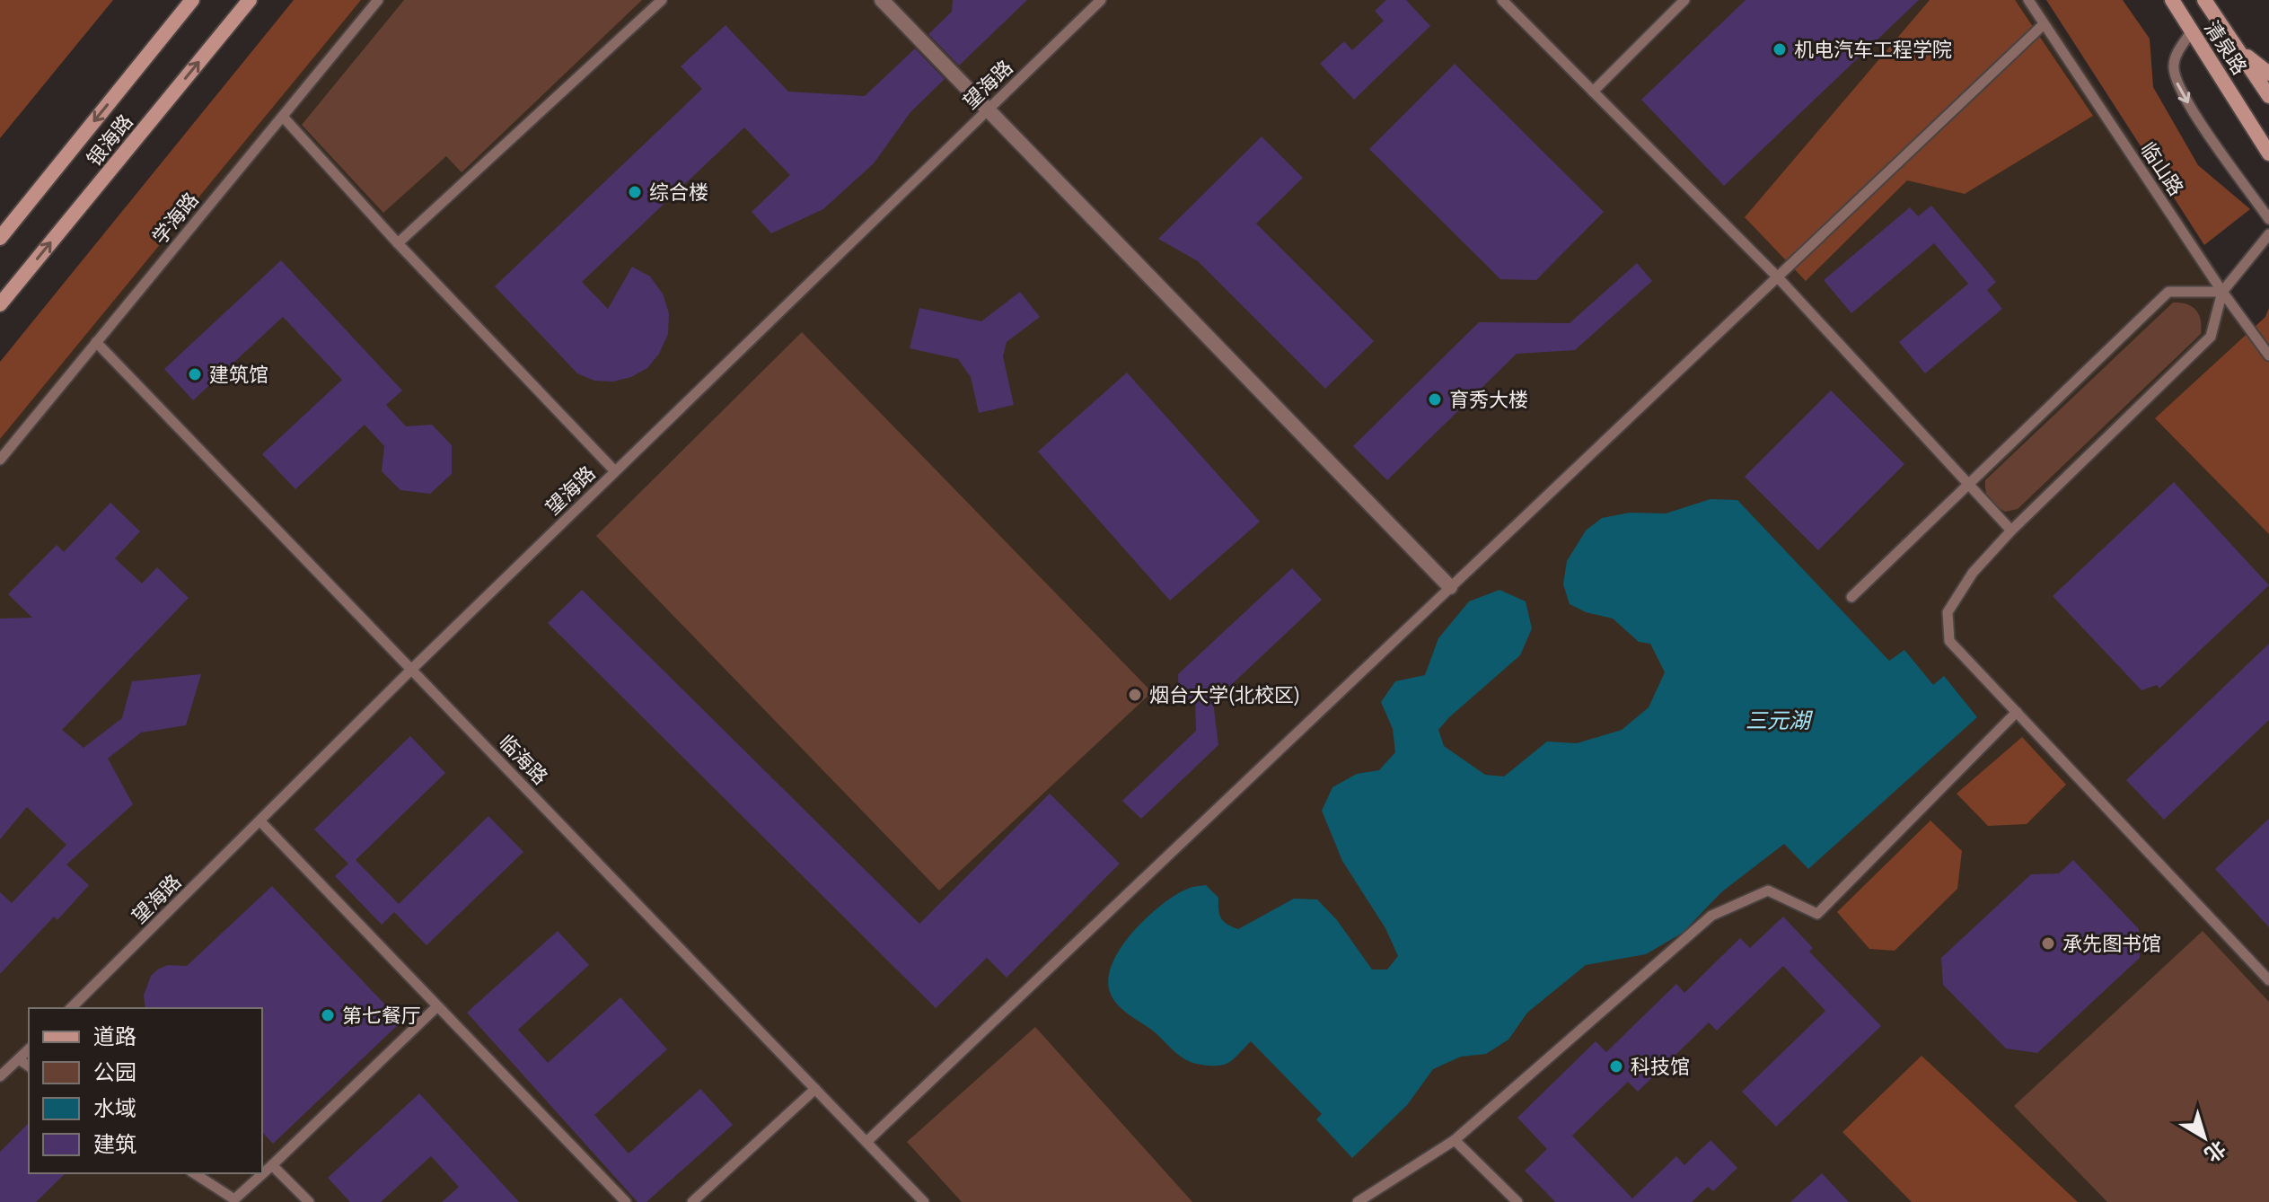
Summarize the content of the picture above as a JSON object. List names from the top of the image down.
{
  "streets": {
    "main road": ["清泉路", "银海路"],
    "lane": [
      "望海路",
      "临山路",
      "学海路",
      "临海路"
    ]
  },
  "crossings": [
    ["望海路", "临海路"],
    ["学海路", "临海路"]
  ],
  "water": ["三元湖"],
  "places": [
    "机电汽车工程学院",
    "综合楼",
    "建筑馆",
    "育秀大楼",
    "烟台大学(北校区)",
    "承先图书馆",
    "第七餐厅",
    "科技馆"
  ],
  "legend": [
    "道路",
    "公园",
    "水域",
    "建筑"
  ],
  "north": "bottom right"
}
